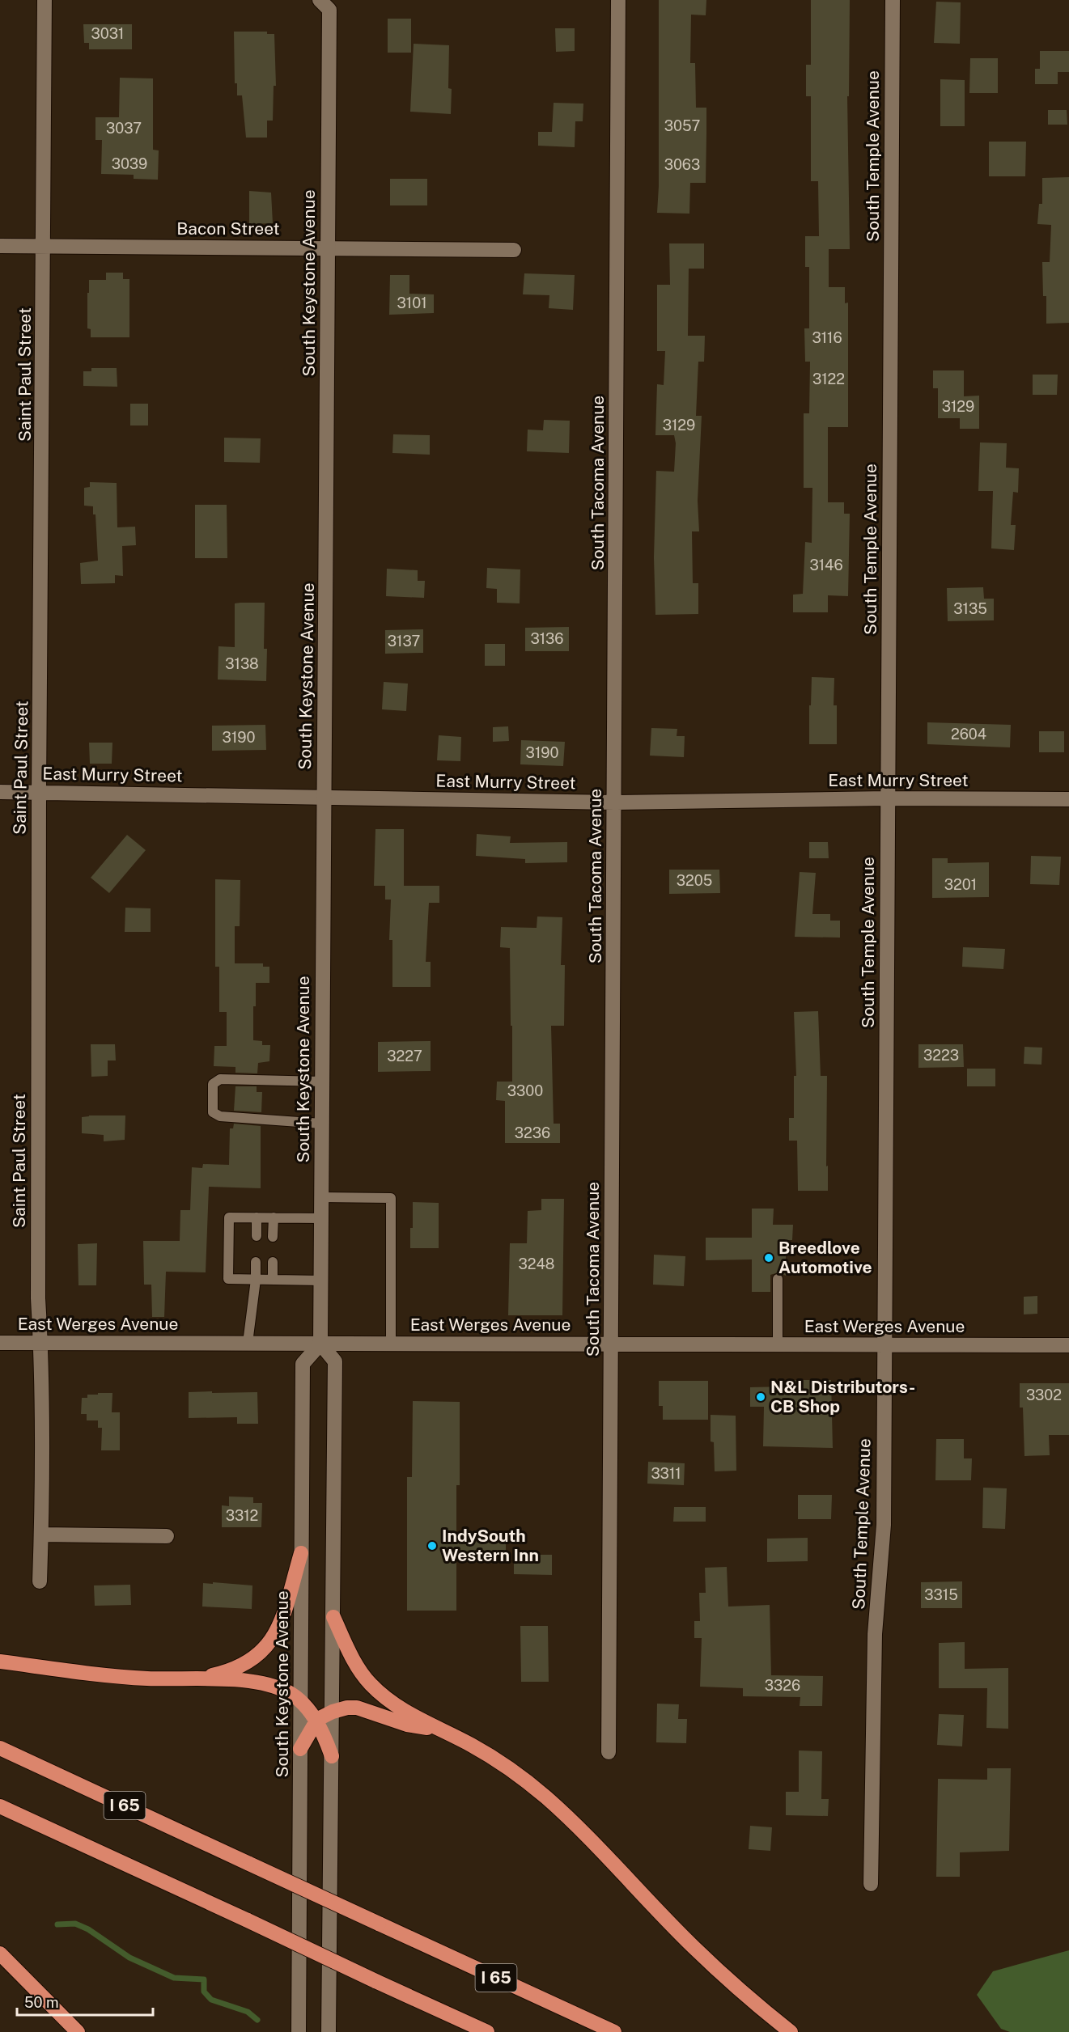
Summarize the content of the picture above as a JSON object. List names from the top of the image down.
{
  "streets": {
    "highway": ["I 65"],
    "street": [
      "South Temple Avenue",
      "Bacon Street",
      "South Keystone Avenue",
      "Saint Paul Street",
      "South Tacoma Avenue",
      "East Murry Street",
      "East Werges Avenue"
    ]
  },
  "crossings": [
    ["South Temple Avenue", "East Murry Street"],
    ["South Temple Avenue", "East Werges Avenue"],
    ["Bacon Street", "South Keystone Avenue"],
    ["Bacon Street", "Saint Paul Street"],
    ["South Keystone Avenue", "East Murry Street"],
    ["South Keystone Avenue", "East Werges Avenue"],
    ["Saint Paul Street", "East Murry Street"],
    ["Saint Paul Street", "East Werges Avenue"],
    ["South Tacoma Avenue", "East Murry Street"],
    ["South Tacoma Avenue", "East Werges Avenue"]
  ],
  "places": ["Breedlove Automotive", "N&L Distributors- CB Shop", "IndySouth Western Inn"],
  "house_numbers": [
    "3031",
    "3057",
    "3037",
    "3039",
    "3063",
    "3101",
    "3116",
    "3122",
    "3129",
    "3129",
    "3146",
    "3135",
    "3136",
    "3137",
    "3138",
    "2604",
    "3190",
    "3190",
    "3205",
    "3201",
    "3223",
    "3227",
    "3300",
    "3236",
    "3248",
    "3302",
    "3311",
    "3312",
    "3315",
    "3326"
  ],
  "scale_bar": "50 m"
}
